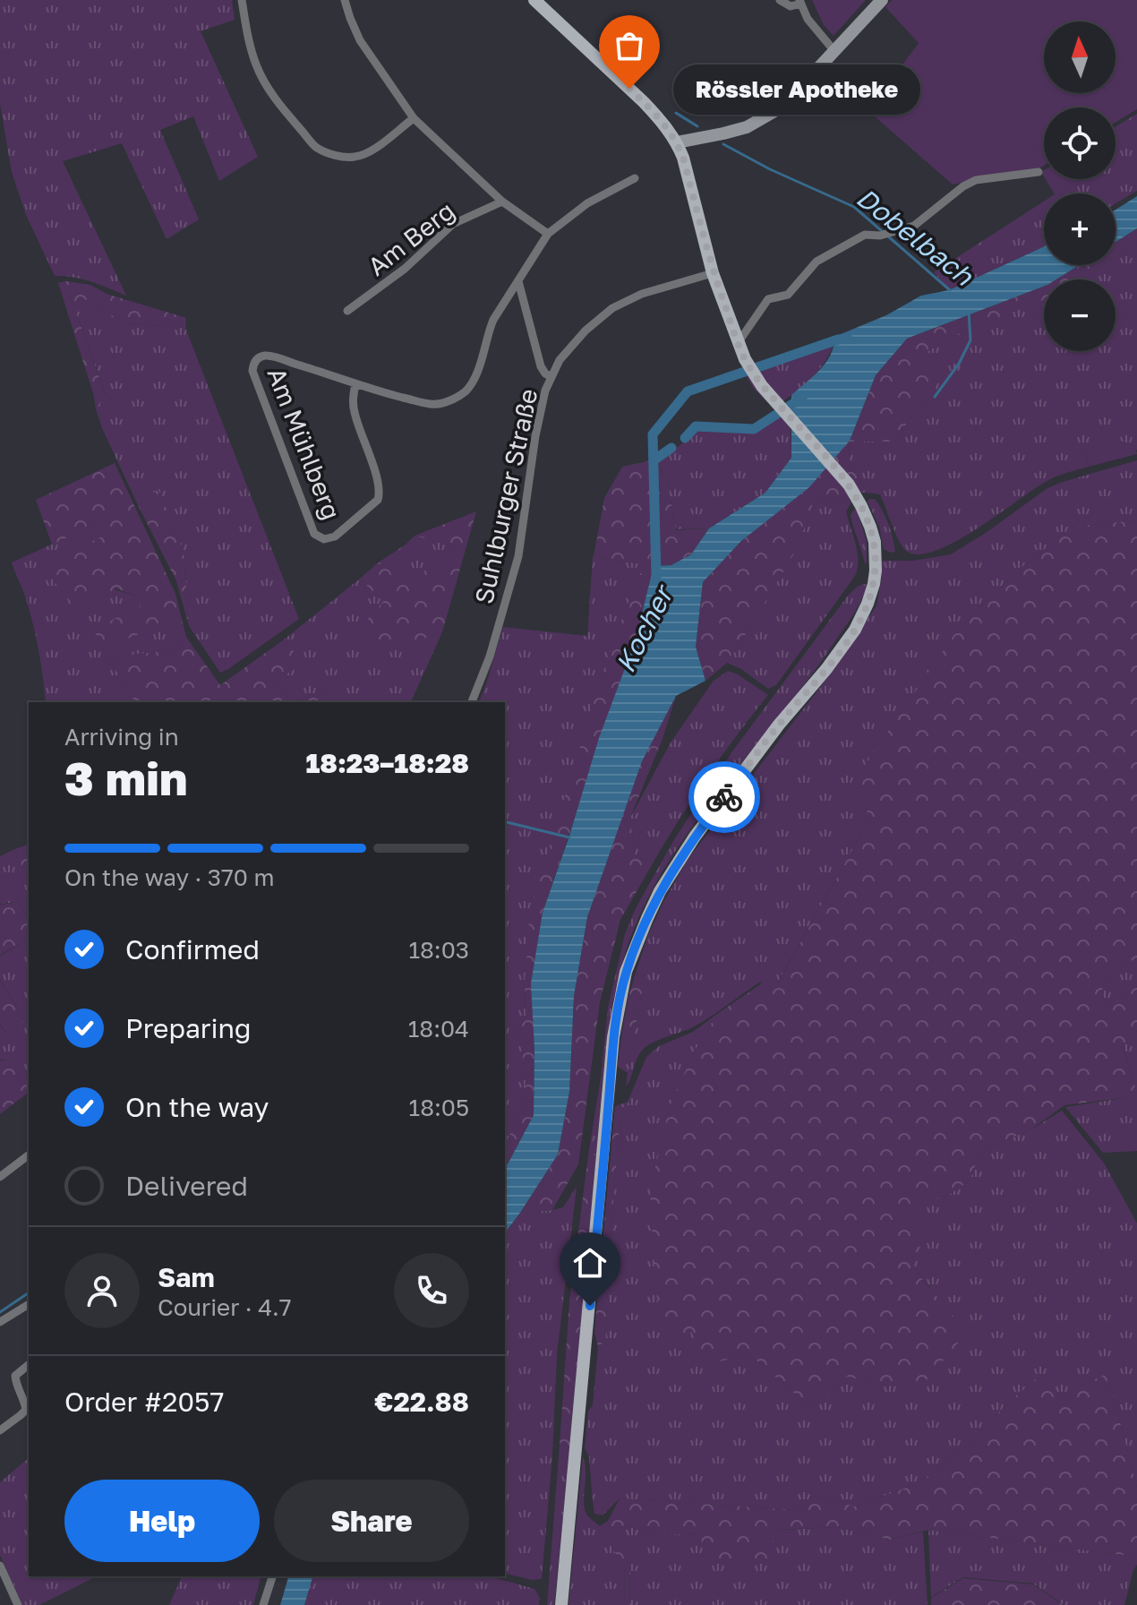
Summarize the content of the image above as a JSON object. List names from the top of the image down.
{
  "streets": {
    "street": ["Am Berg", "Am Mühlberg", "Suhlburger Straße"]
  },
  "water": ["Dobelbach", "Kocher"],
  "places": ["Rössler Apotheke"],
  "north": "top",
  "page": {
    "map_buttons": ["+", "−"],
    "bubble": "Rössler Apotheke",
    "heading": ["3 min", "Arriving in", "18:23–18:28"],
    "panel": [
      "Sam",
      "Courier · 4.7",
      "Order #2057",
      "€22.88"
    ],
    "bar": "On the way · 370 m",
    "list": [
      ["Confirmed", "18:03"],
      ["Preparing", "18:04"],
      ["On the way", "18:05"],
      "Delivered"
    ],
    "buttons": ["Help", "Share"]
  }
}
